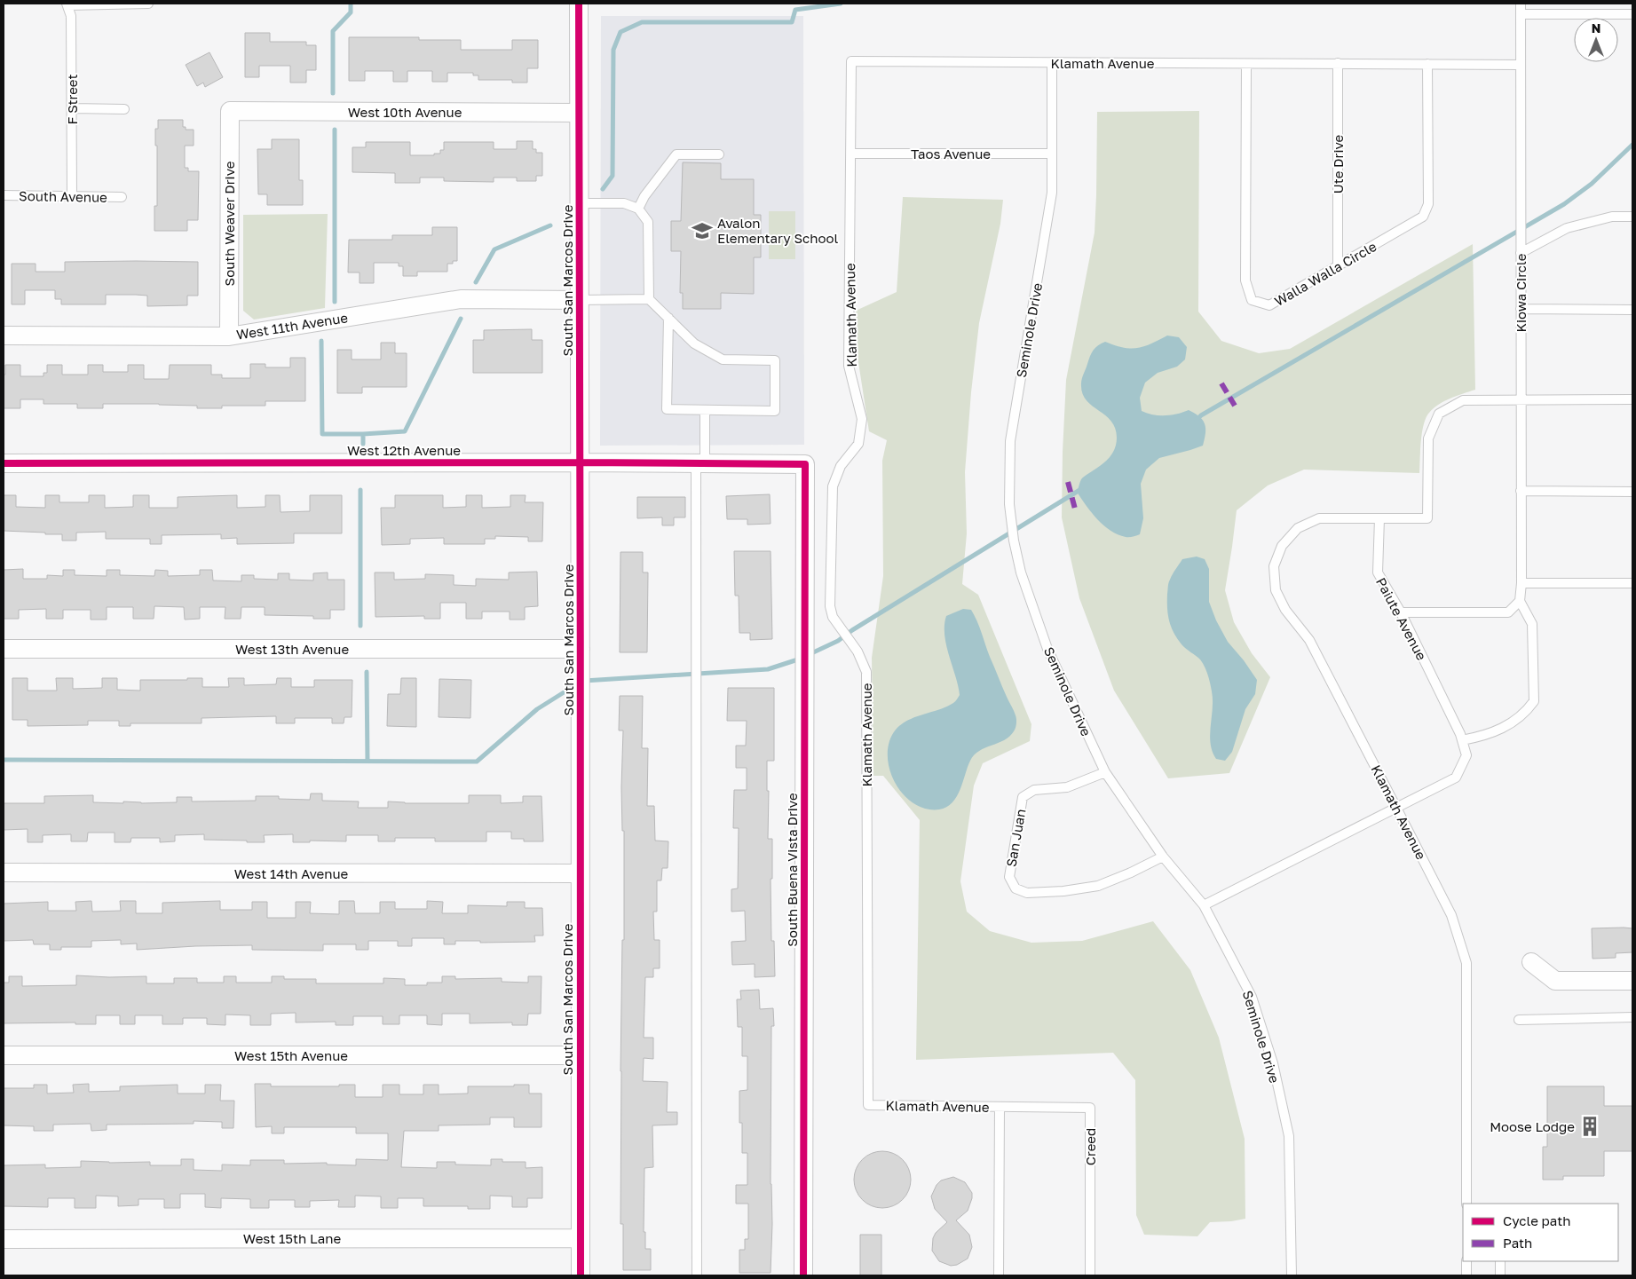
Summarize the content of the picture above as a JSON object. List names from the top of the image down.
{
  "streets": {
    "street": [
      "West 10th Avenue",
      "South Weaver Drive",
      "South San Marcos Drive",
      "West 11th Avenue",
      "West 12th Avenue",
      "West 13th Avenue",
      "South Buena Vista Drive",
      "West 14th Avenue",
      "West 15th Avenue",
      "West 15th Lane"
    ],
    "lane": [
      "Klamath Avenue",
      "F Street",
      "Taos Avenue",
      "Ute Drive",
      "South Avenue",
      "Walla Walla Circle",
      "Kiowa Circle",
      "Seminole Drive",
      "Paiute Avenue",
      "San Juan",
      "Creed"
    ]
  },
  "crossings": [
    ["Klamath Avenue", "Taos Avenue"],
    ["Klamath Avenue", "Ute Drive"],
    ["Klamath Avenue", "Walla Walla Circle"],
    ["Klamath Avenue", "Kiowa Circle"],
    ["Klamath Avenue", "Seminole Drive"],
    ["Klamath Avenue", "Paiute Avenue"],
    ["Klamath Avenue", "Creed"],
    ["F Street", "South Avenue"],
    ["West 10th Avenue", "South Weaver Drive"],
    ["West 10th Avenue", "South San Marcos Drive"],
    ["Taos Avenue", "Seminole Drive"],
    ["Ute Drive", "Walla Walla Circle"],
    ["South Weaver Drive", "West 11th Avenue"],
    ["South San Marcos Drive", "West 11th Avenue"],
    ["South San Marcos Drive", "West 12th Avenue"],
    ["South San Marcos Drive", "West 13th Avenue"],
    ["South San Marcos Drive", "West 14th Avenue"],
    ["South San Marcos Drive", "West 15th Avenue"],
    ["South San Marcos Drive", "West 15th Lane"],
    ["Seminole Drive", "Paiute Avenue"],
    ["Seminole Drive", "San Juan"],
    ["West 12th Avenue", "South Buena Vista Drive"]
  ],
  "places": {
    "school or university": ["Avalon Elementary School"],
    "building": ["Moose Lodge"]
  },
  "legend": ["Cycle path", "Path"],
  "north": "top"
}
